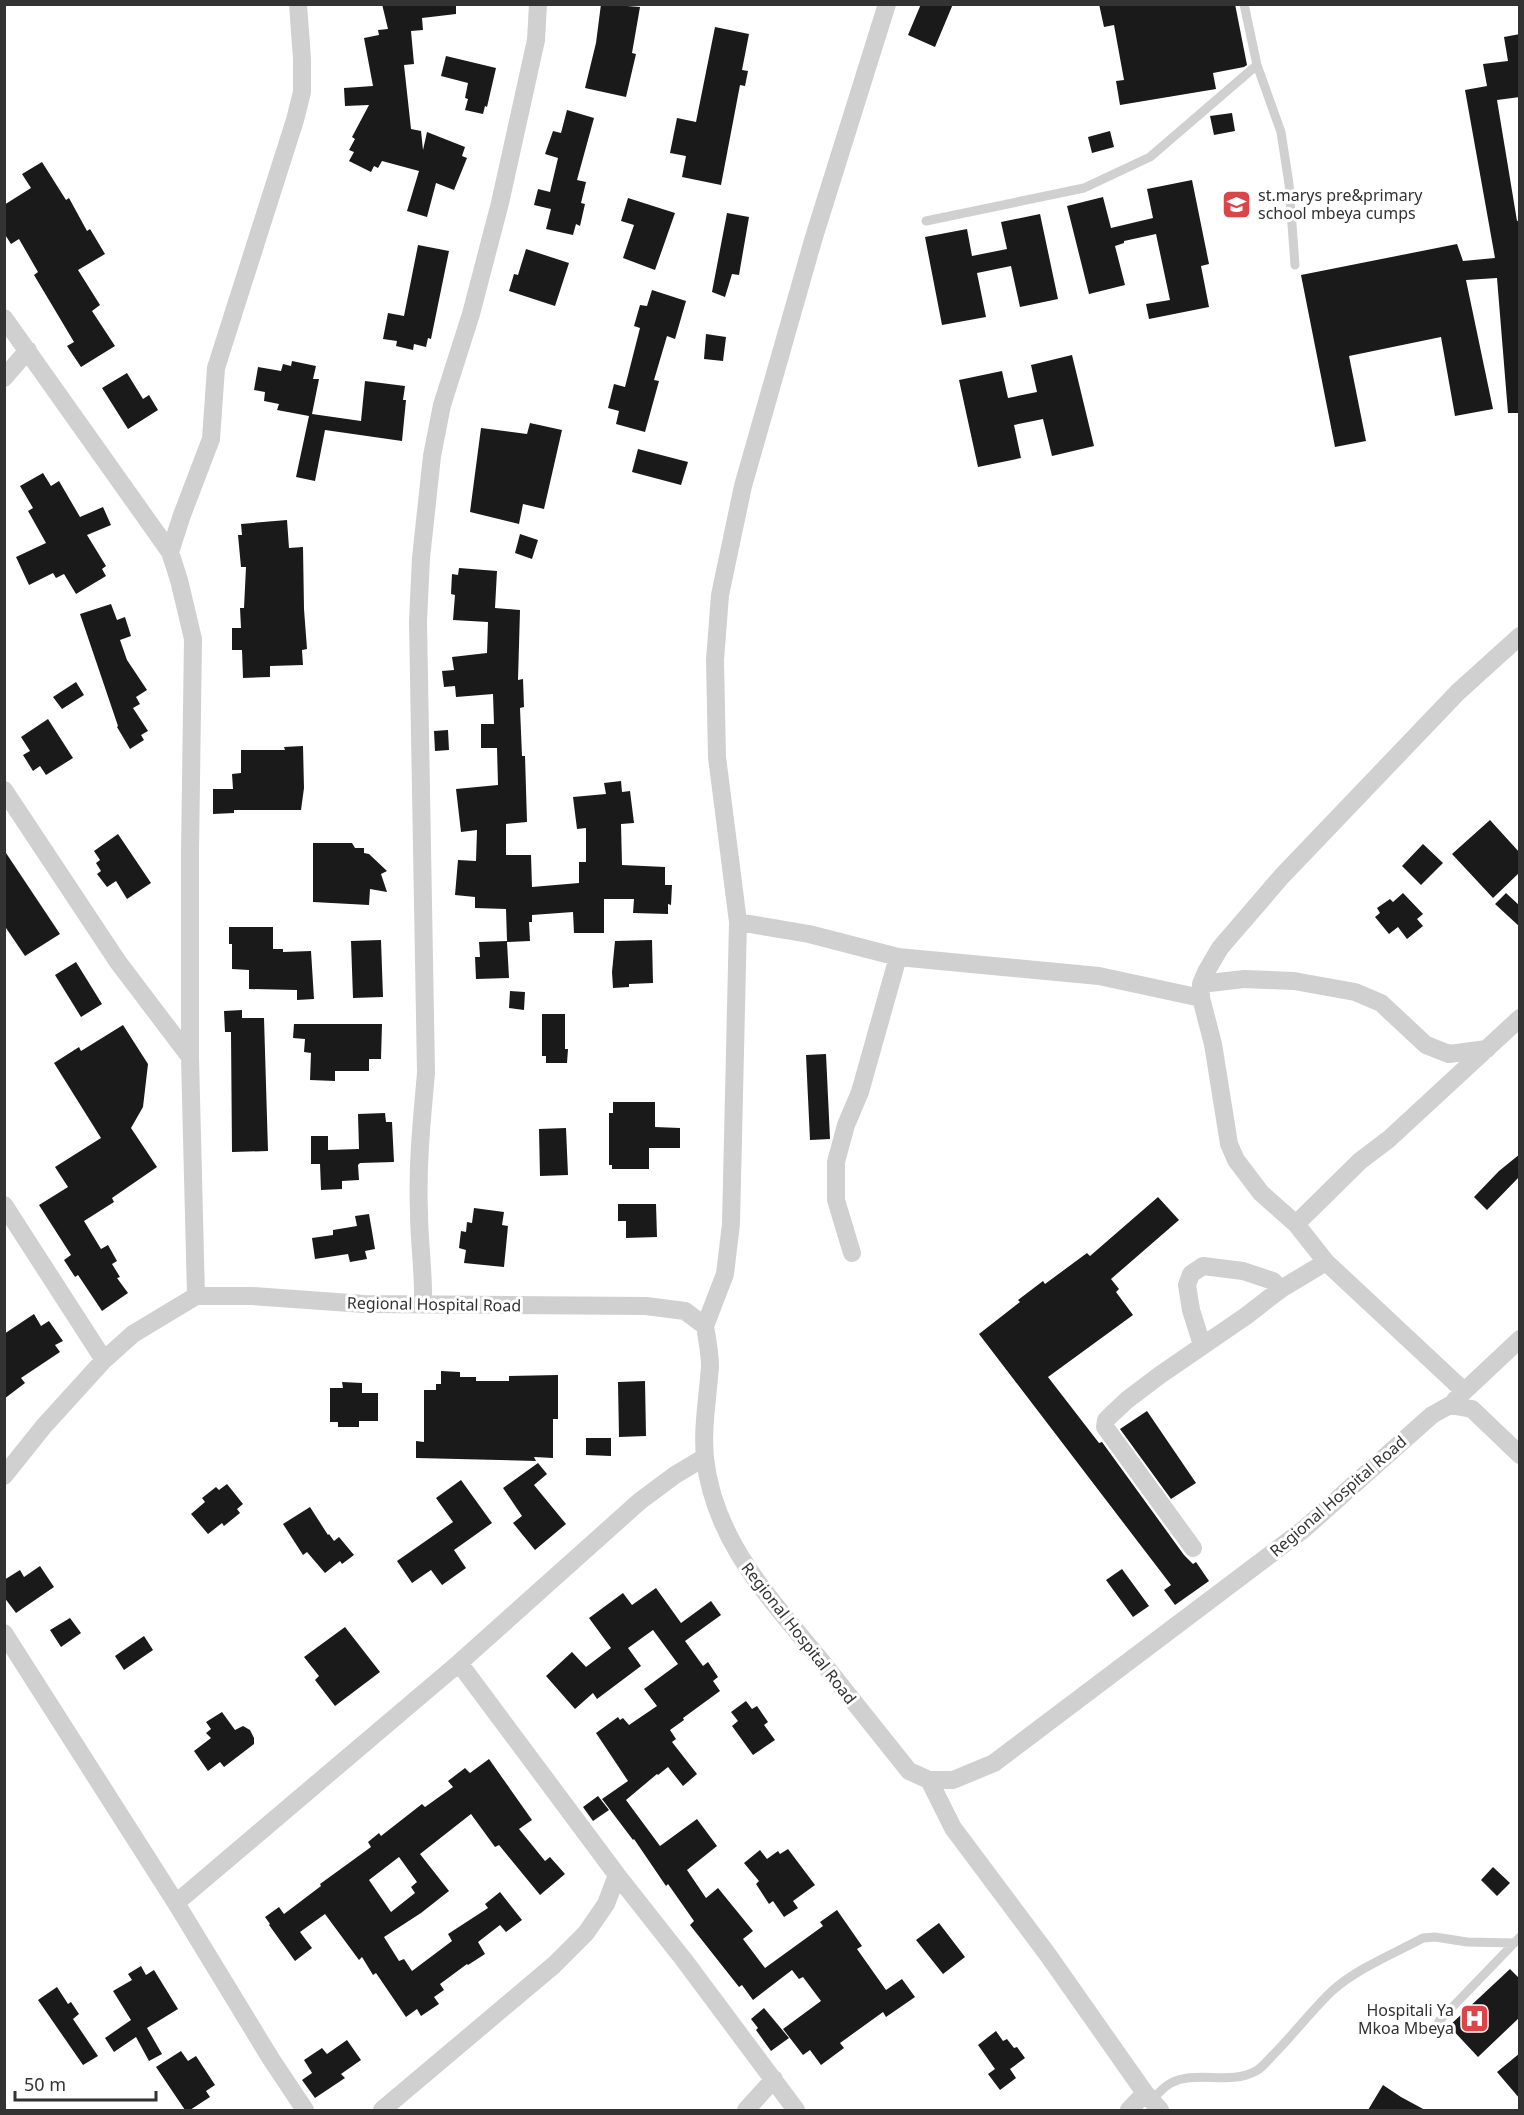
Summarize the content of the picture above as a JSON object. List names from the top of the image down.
{
  "streets": {
    "street": ["Regional Hospital Road"]
  },
  "places": {
    "school or university": ["st.marys pre&primary school mbeya cumps"],
    "hospital": ["Hospitali Ya Mkoa Mbeya"]
  },
  "scale_bar": "50 m"
}
